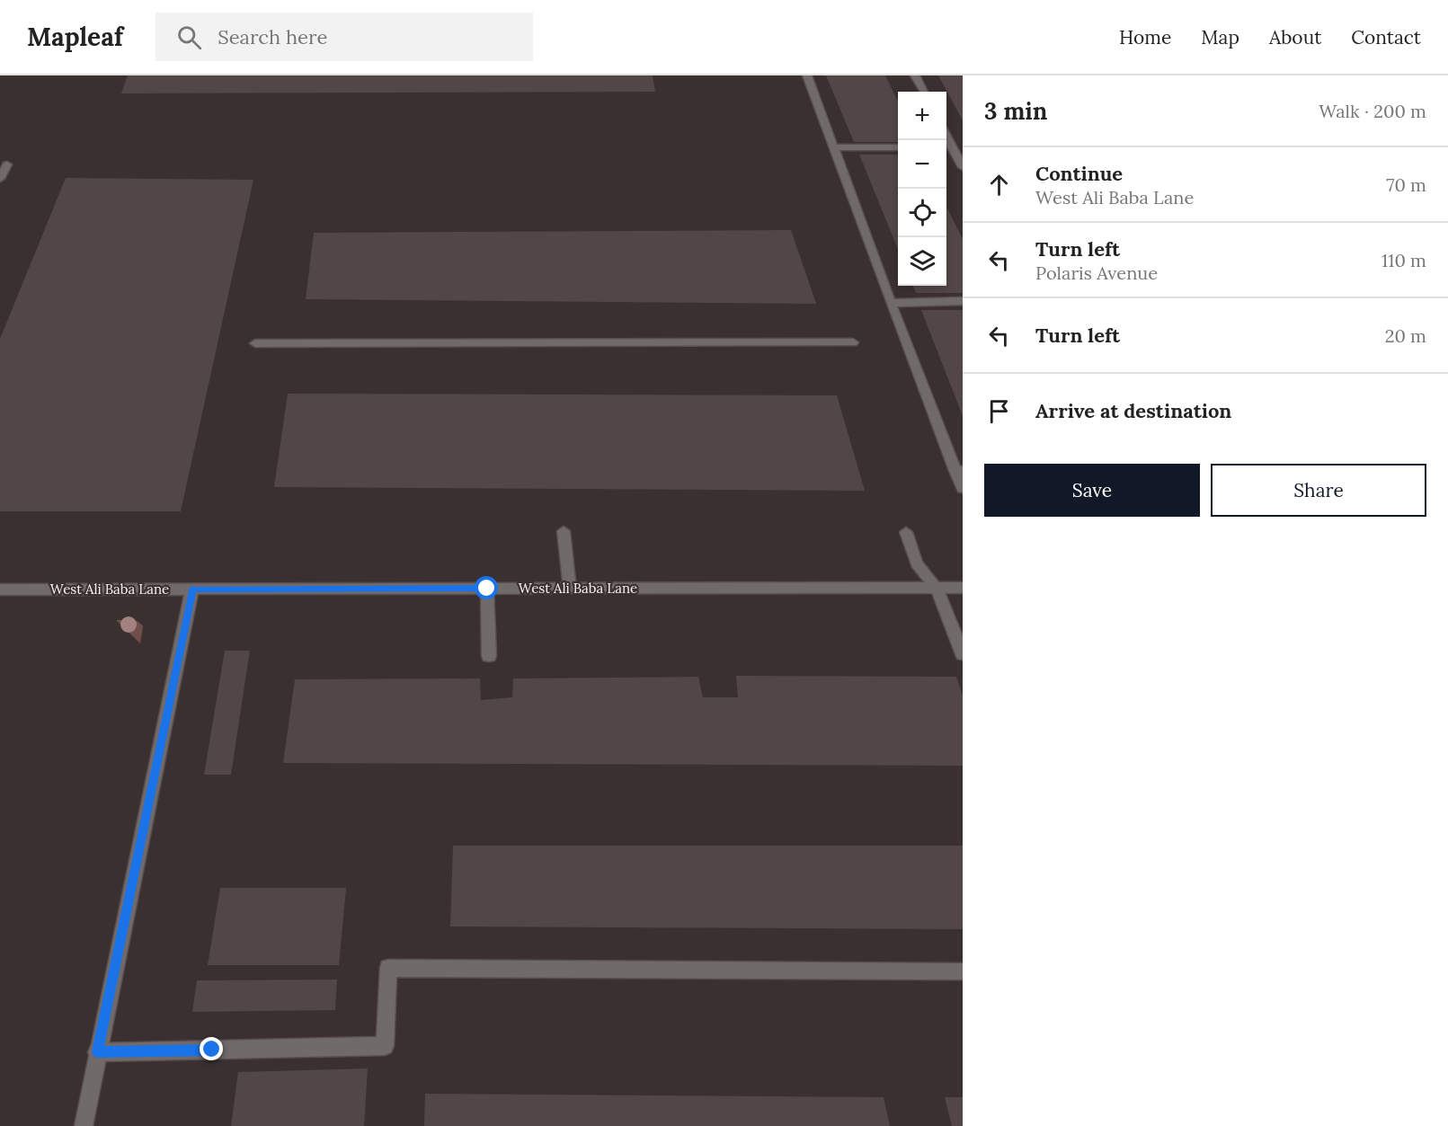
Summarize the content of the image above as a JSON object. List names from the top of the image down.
{
  "streets": {
    "street": ["West Ali Baba Lane"]
  },
  "page": {
    "header": "Mapleaf",
    "search": "Search here",
    "nav": [
      "Home",
      "Map",
      "About",
      "Contact"
    ],
    "heading": ["3 min", "Walk · 200 m"],
    "map_buttons": ["+", "−"],
    "list": [
      ["Continue", "West Ali Baba Lane", "70 m"],
      ["Turn left", "Polaris Avenue", "110 m"],
      ["Turn left", "20 m"],
      "Arrive at destination"
    ],
    "buttons": ["Save", "Share"]
  }
}
